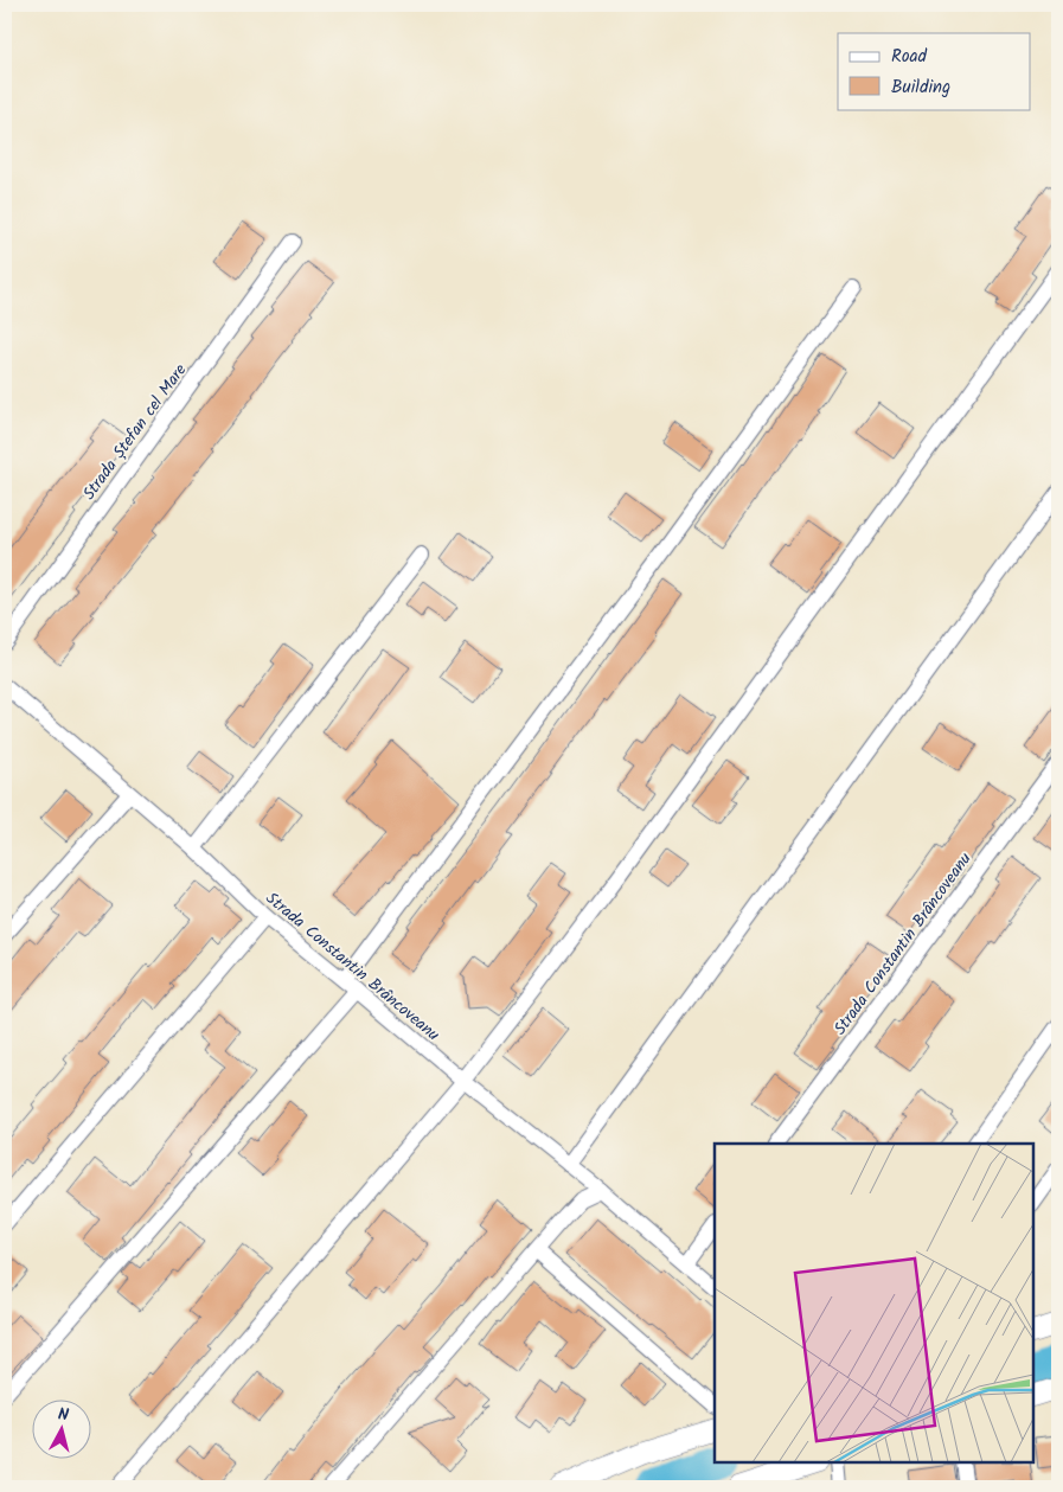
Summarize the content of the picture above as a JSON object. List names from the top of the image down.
{
  "streets": {
    "street": ["Strada Ștefan cel Mare", "Strada Constantin Brâncoveanu"]
  },
  "legend": ["Road", "Building"],
  "north": "top"
}
